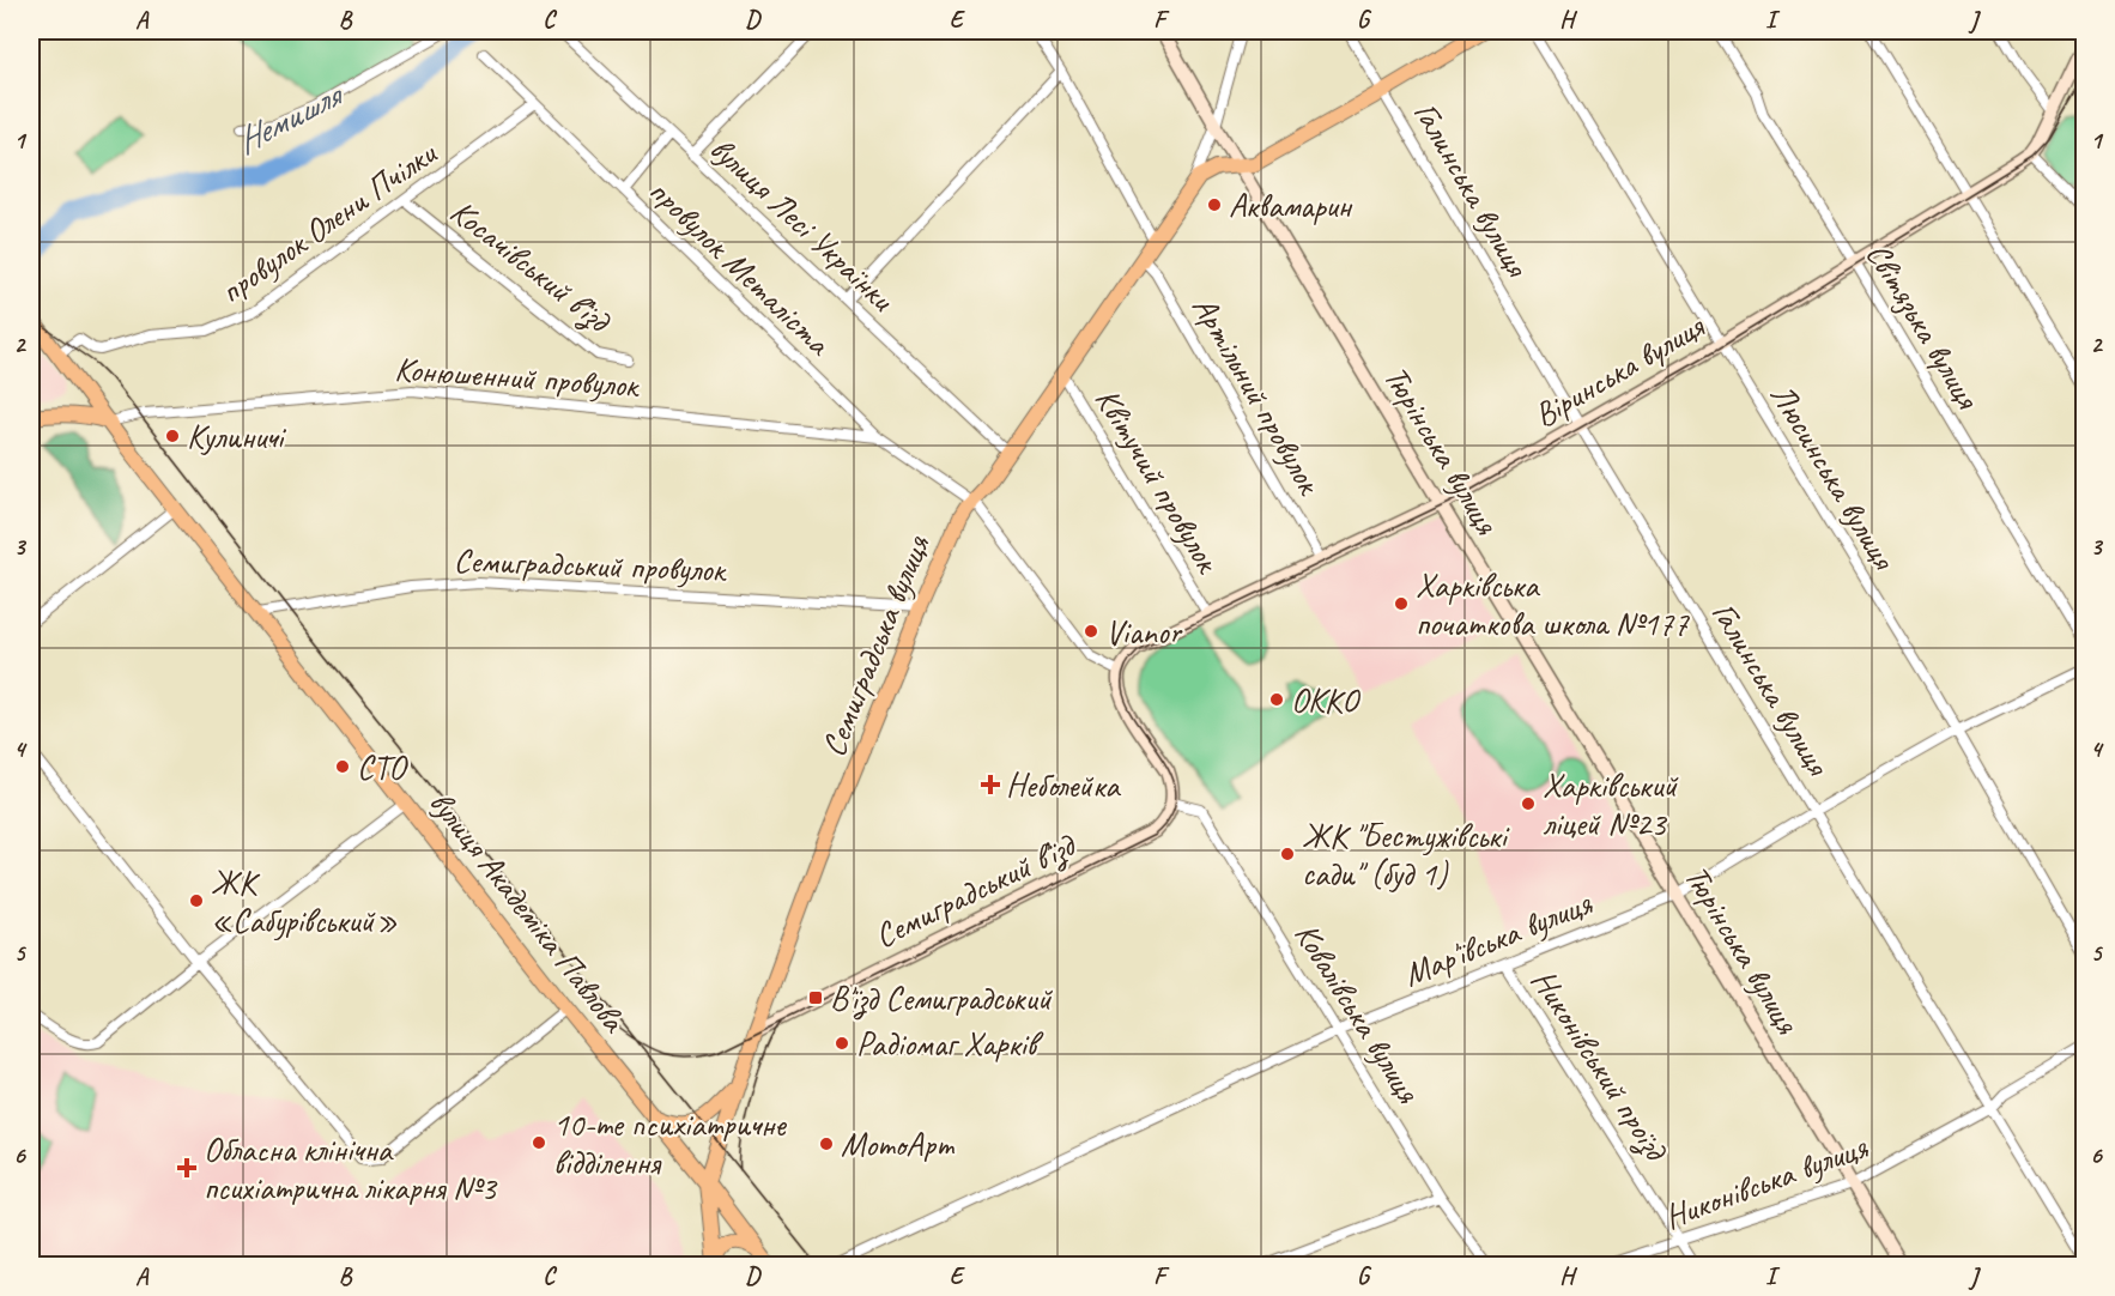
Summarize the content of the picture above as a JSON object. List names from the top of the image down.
{
  "streets": {
    "main road": [
      "Віринська вулиця",
      "Тюрінська вулиця",
      "Семиградська вулиця",
      "Семиградський в’їзд",
      "вулиця Академіка Павлова"
    ],
    "street": [
      "Галинська вулиця",
      "провулок Олени Пчілки",
      "вулиця Лесі Українки",
      "Косачівський в’їзд",
      "провулок Металіста",
      "Світязька вулиця",
      "Конюшенний провулок",
      "Артільний провулок",
      "Люсинська вулиця",
      "Квітучий провулок",
      "Семиградський провулок",
      "Мар'ївська вулиця",
      "Ковалівська вулиця",
      "Никонівський проїзд",
      "Никонівська вулиця"
    ]
  },
  "crossings": [
    ["Галинська вулиця", "Віринська вулиця"],
    ["Галинська вулиця", "Мар'ївська вулиця"],
    ["Галинська вулиця", "Никонівська вулиця"],
    ["провулок Олени Пчілки", "Косачівський в’їзд"],
    ["провулок Олени Пчілки", "провулок Металіста"],
    ["провулок Олени Пчілки", "вулиця Академіка Павлова"],
    ["вулиця Лесі Українки", "Семиградська вулиця"],
    ["провулок Металіста", "Конюшенний провулок"],
    ["провулок Металіста", "Семиградська вулиця"],
    ["Світязька вулиця", "Віринська вулиця"],
    ["Віринська вулиця", "Артільний провулок"],
    ["Віринська вулиця", "Тюрінська вулиця"],
    ["Віринська вулиця", "Люсинська вулиця"],
    ["Віринська вулиця", "Квітучий провулок"],
    ["Конюшенний провулок", "вулиця Академіка Павлова"],
    ["Артільний провулок", "Семиградська вулиця"],
    ["Тюрінська вулиця", "Семиградська вулиця"],
    ["Тюрінська вулиця", "Мар'ївська вулиця"],
    ["Тюрінська вулиця", "Никонівська вулиця"],
    ["Люсинська вулиця", "Мар'ївська вулиця"],
    ["Квітучий провулок", "Семиградська вулиця"],
    ["Семиградський провулок", "Семиградська вулиця"],
    ["Семиградський провулок", "вулиця Академіка Павлова"],
    ["Семиградська вулиця", "Семиградський в’їзд"],
    ["Семиградська вулиця", "вулиця Академіка Павлова"],
    ["Семиградський в’їзд", "Ковалівська вулиця"],
    ["Мар'ївська вулиця", "Ковалівська вулиця"],
    ["Мар'ївська вулиця", "Никонівський проїзд"],
    ["Никонівський проїзд", "Никонівська вулиця"]
  ],
  "water": ["Немишля"],
  "places": {
    "other": [
      "Аквамарин",
      "Кулиничі",
      "Харківська початкова школа №177",
      "Vianor",
      "ОККО",
      "СТО",
      "Харківський ліцей №23",
      "ЖК \"Бестужівські сади\" (буд 1)",
      "ЖК «Сабурівський»",
      "Радіомаг Харків",
      "10-те психіатричне відділення",
      "МотоАрт"
    ],
    "health": ["Неболейка", "Обласна клінічна психіатрична лікарня №3"],
    "transit": ["В'їзд Семиградський"]
  },
  "grid": {
    "columns": [
      "A",
      "B",
      "C",
      "D",
      "E",
      "F",
      "G",
      "H",
      "I",
      "J"
    ],
    "rows": [
      "1",
      "2",
      "3",
      "4",
      "5",
      "6"
    ]
  }
}
